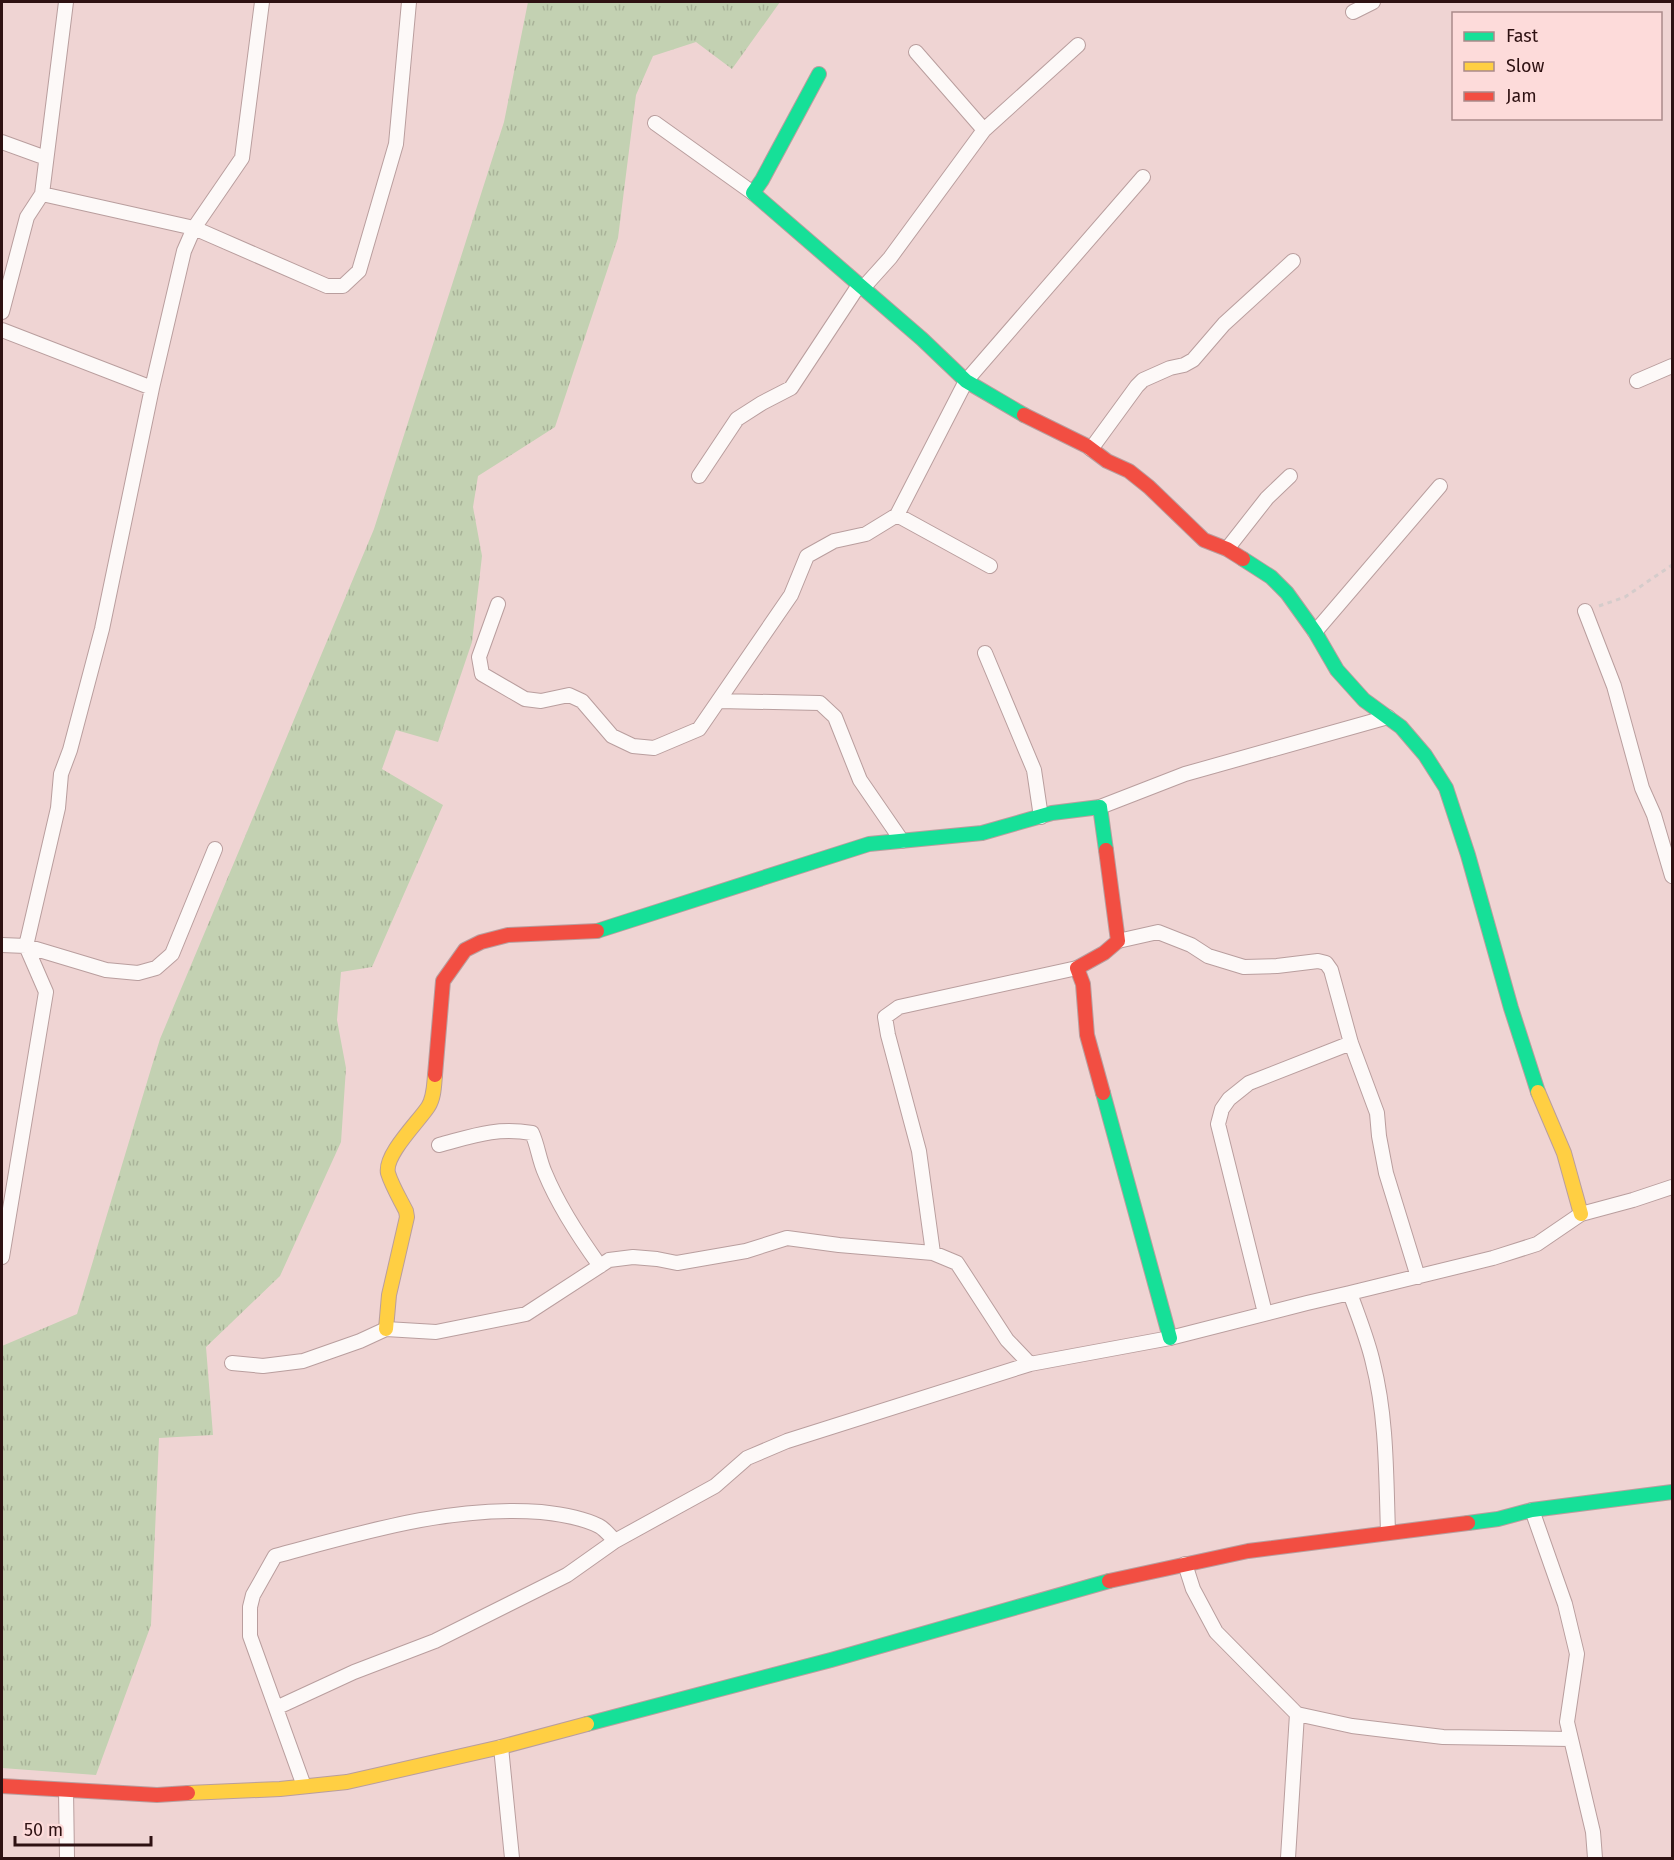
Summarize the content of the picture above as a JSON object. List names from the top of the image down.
{
  "legend": ["Fast", "Slow", "Jam"],
  "scale_bar": "50 m"
}
